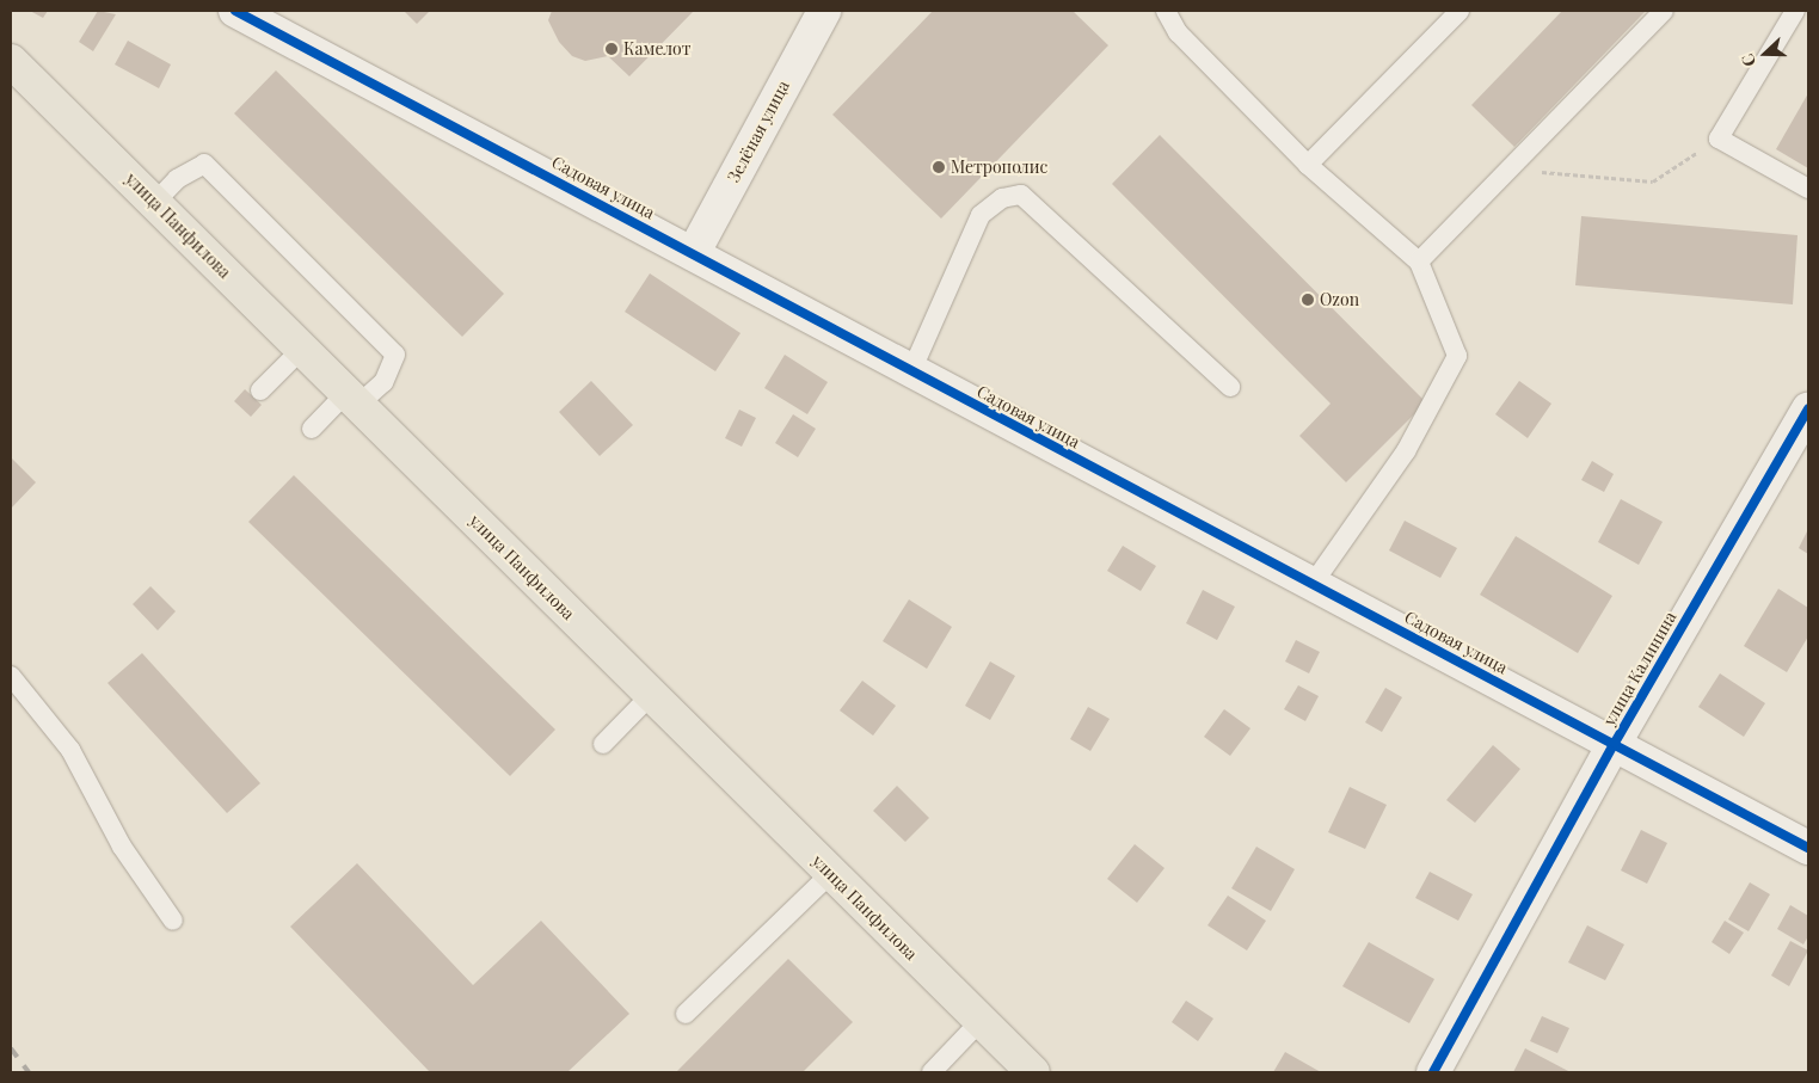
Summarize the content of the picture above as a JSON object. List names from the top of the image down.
{
  "streets": {
    "main road": ["улица Панфилова"],
    "street": ["Зелёная улица", "Садовая улица", "улица Калинина"]
  },
  "crossings": [
    ["Зелёная улица", "Садовая улица"],
    ["Садовая улица", "улица Калинина"]
  ],
  "places": ["Камелот", "Метрополис", "Ozon"],
  "north": "left"
}
